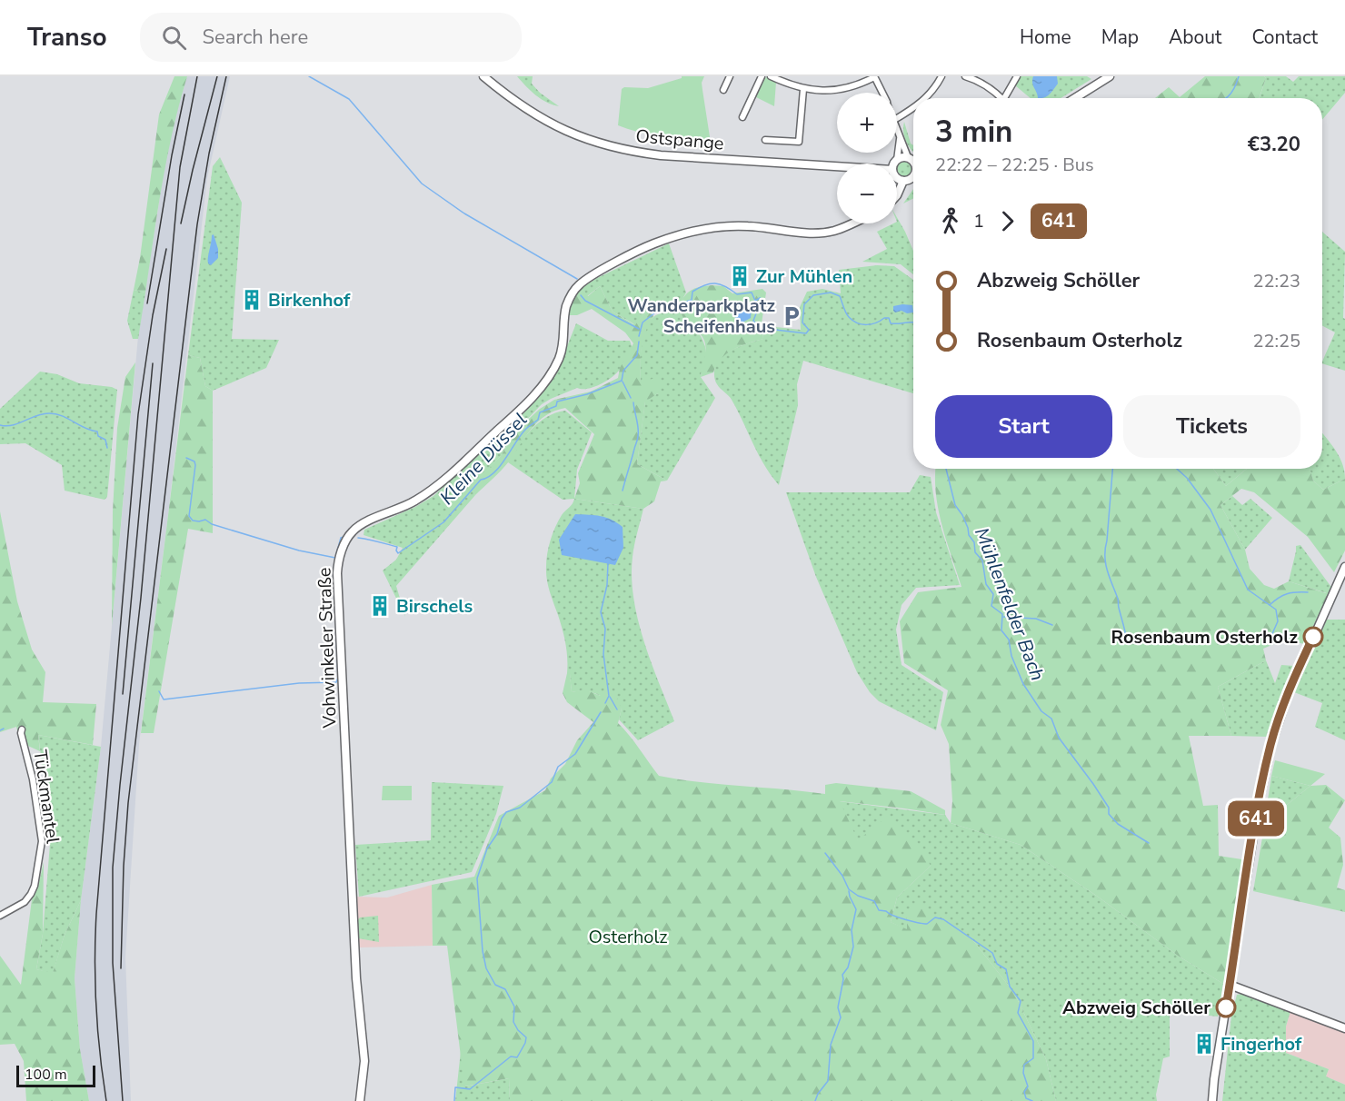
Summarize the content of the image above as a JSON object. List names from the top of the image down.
{
  "streets": {
    "street": ["Ostspange", "Vohwinkeler Straße", "Tückmantel"]
  },
  "water": ["Kleine Düssel", "Mühlenfelder Bach"],
  "parks": ["Osterholz"],
  "places": {
    "building": [
      "Zur Mühlen",
      "Birkenhof",
      "Birschels",
      "Fingerhof"
    ],
    "parking": ["Wanderparkplatz Scheifenhaus"],
    "other": ["Rosenbaum Osterholz", "Abzweig Schöller"]
  },
  "lines": ["bus line 641"],
  "scale_bar": "100 m",
  "page": {
    "header": "Transo",
    "search": "Search here",
    "nav": [
      "Home",
      "Map",
      "About",
      "Contact"
    ],
    "on_map": "641",
    "map_buttons": ["+", "−"],
    "heading": ["3 min", "22:22 – 22:25 · Bus", "€3.20"],
    "legs": ["1", "641"],
    "list": [
      {
        "name": "Abzweig Schöller",
        "value": "22:23"
      },
      {
        "name": "Rosenbaum Osterholz",
        "value": "22:25"
      }
    ],
    "buttons": ["Start", "Tickets"],
    "scale": "100 m"
  }
}
